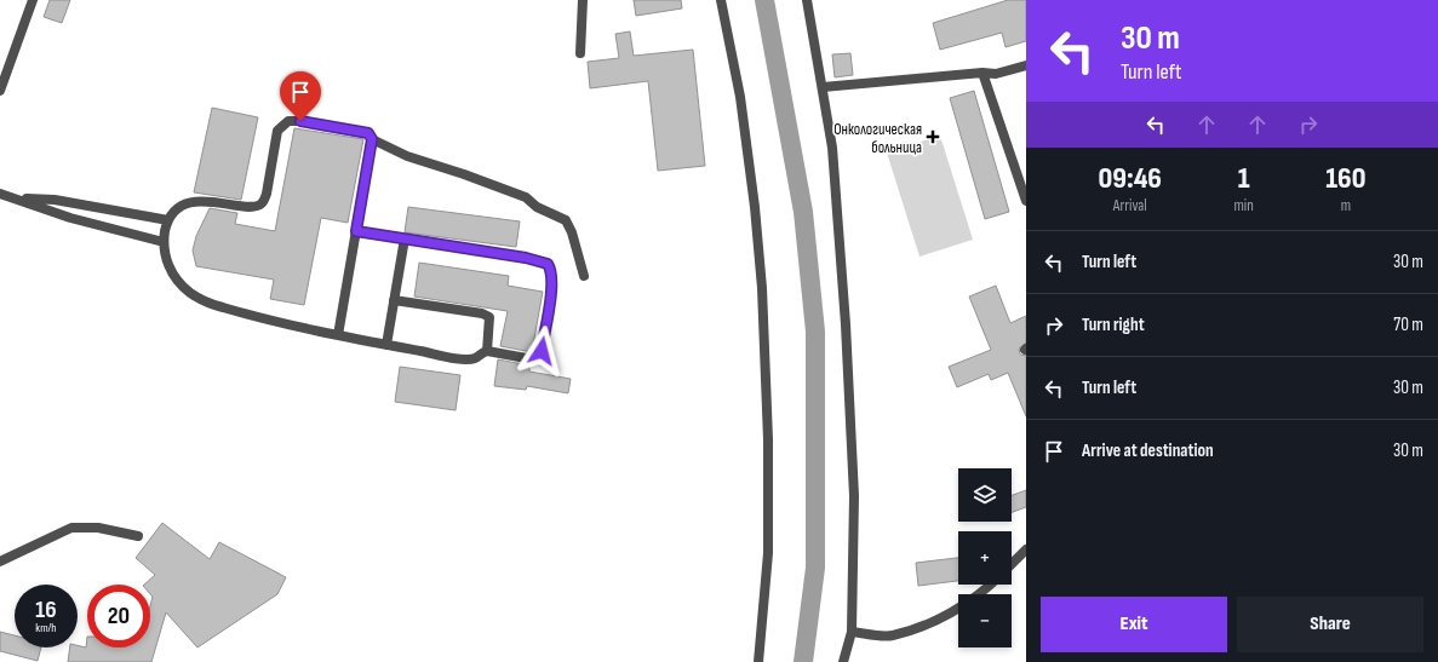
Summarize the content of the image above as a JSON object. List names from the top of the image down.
{
  "places": {
    "health": ["Онкологическая больница"]
  },
  "page": {
    "turn": ["30 m", "Turn left"],
    "eta": [
      "09:46",
      "Arrival",
      "1",
      "min",
      "160",
      "m"
    ],
    "list": [
      {
        "name": "Turn left",
        "value": "30 m"
      },
      {
        "name": "Turn right",
        "value": "70 m"
      },
      {
        "name": "Turn left",
        "value": "30 m"
      },
      {
        "name": "Arrive at destination",
        "value": "30 m"
      }
    ],
    "map_buttons": ["+", "−"],
    "speed": "16 km/h",
    "limit": "20",
    "buttons": ["Exit", "Share"]
  }
}
